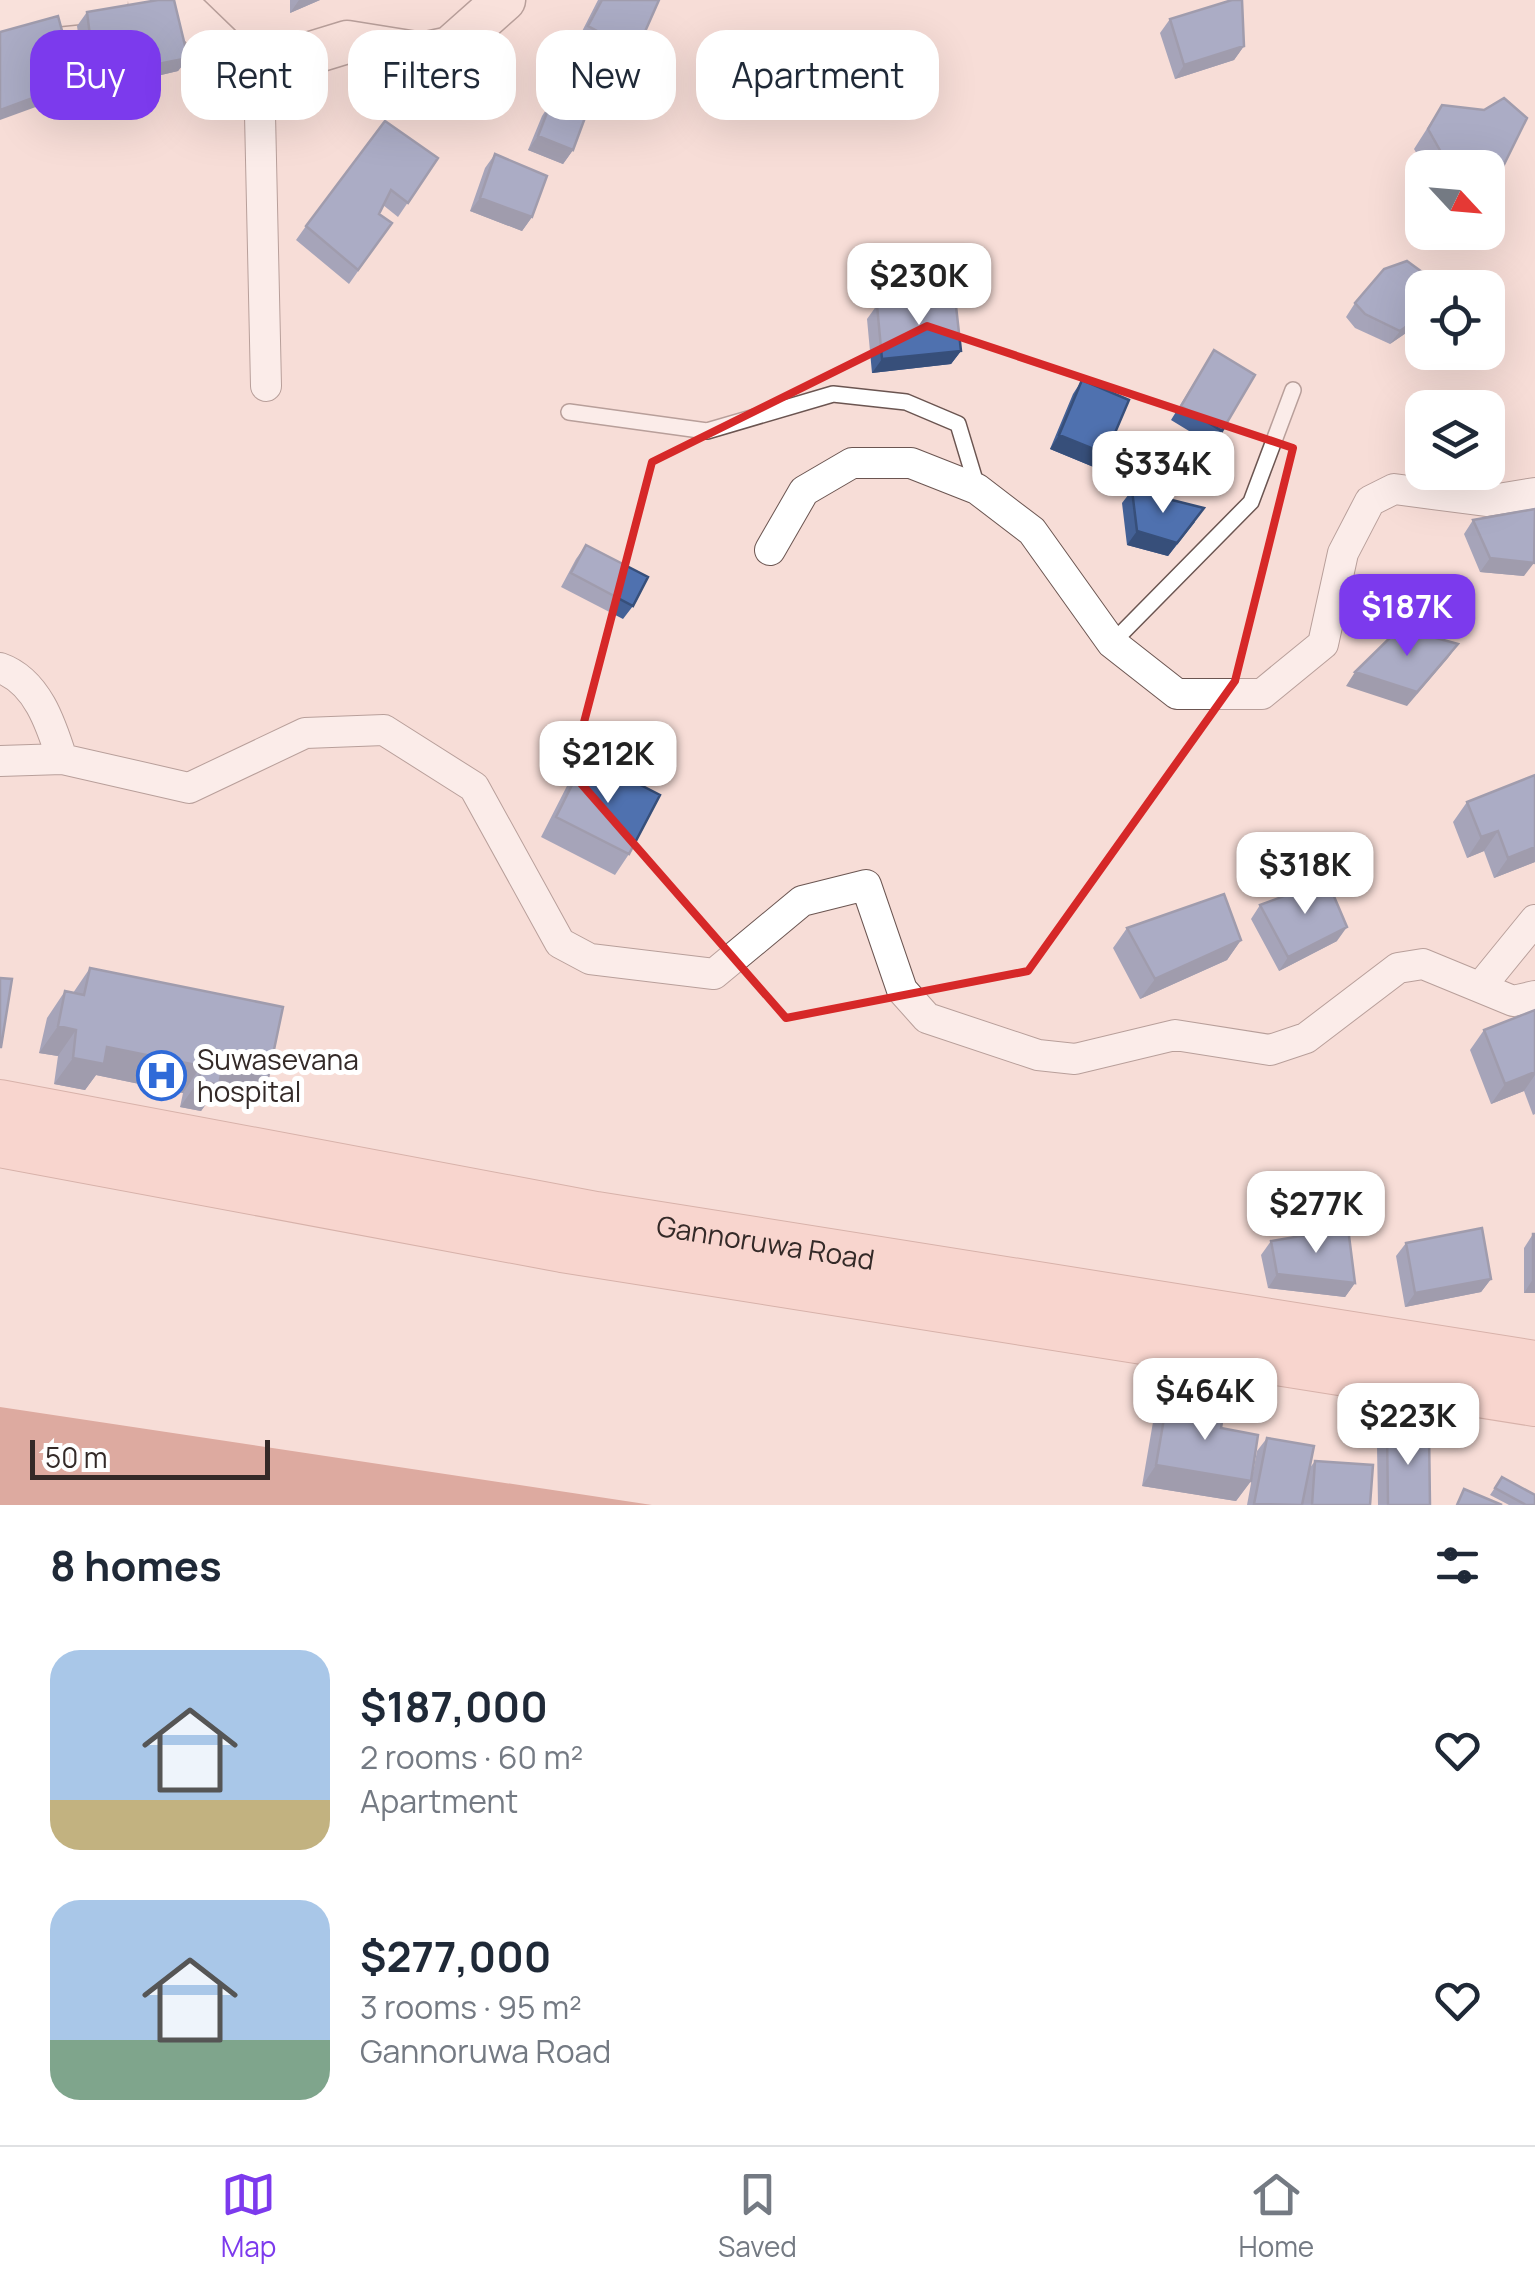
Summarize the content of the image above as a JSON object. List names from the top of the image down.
{
  "streets": {
    "main road": ["Gannoruwa Road"]
  },
  "places": {
    "hospital": ["Suwasevana hospital"]
  },
  "scale_bar": "50 m",
  "north": "bottom right",
  "page": {
    "chip": [
      "Buy",
      "Rent",
      "Filters",
      "New",
      "Apartment"
    ],
    "price": [
      "$230K",
      "$334K",
      "$187K",
      "$212K",
      "$318K",
      "$277K",
      "$464K",
      "$223K"
    ],
    "scale": "50 m",
    "heading": "8 homes",
    "list": [
      {
        "name": "$187,000",
        "note": "2 rooms · 60 m² · Apartment"
      },
      {
        "name": "$277,000",
        "note": "3 rooms · 95 m² · Gannoruwa Road"
      }
    ],
    "tabs": ["Map", "Saved", "Home"]
  }
}
